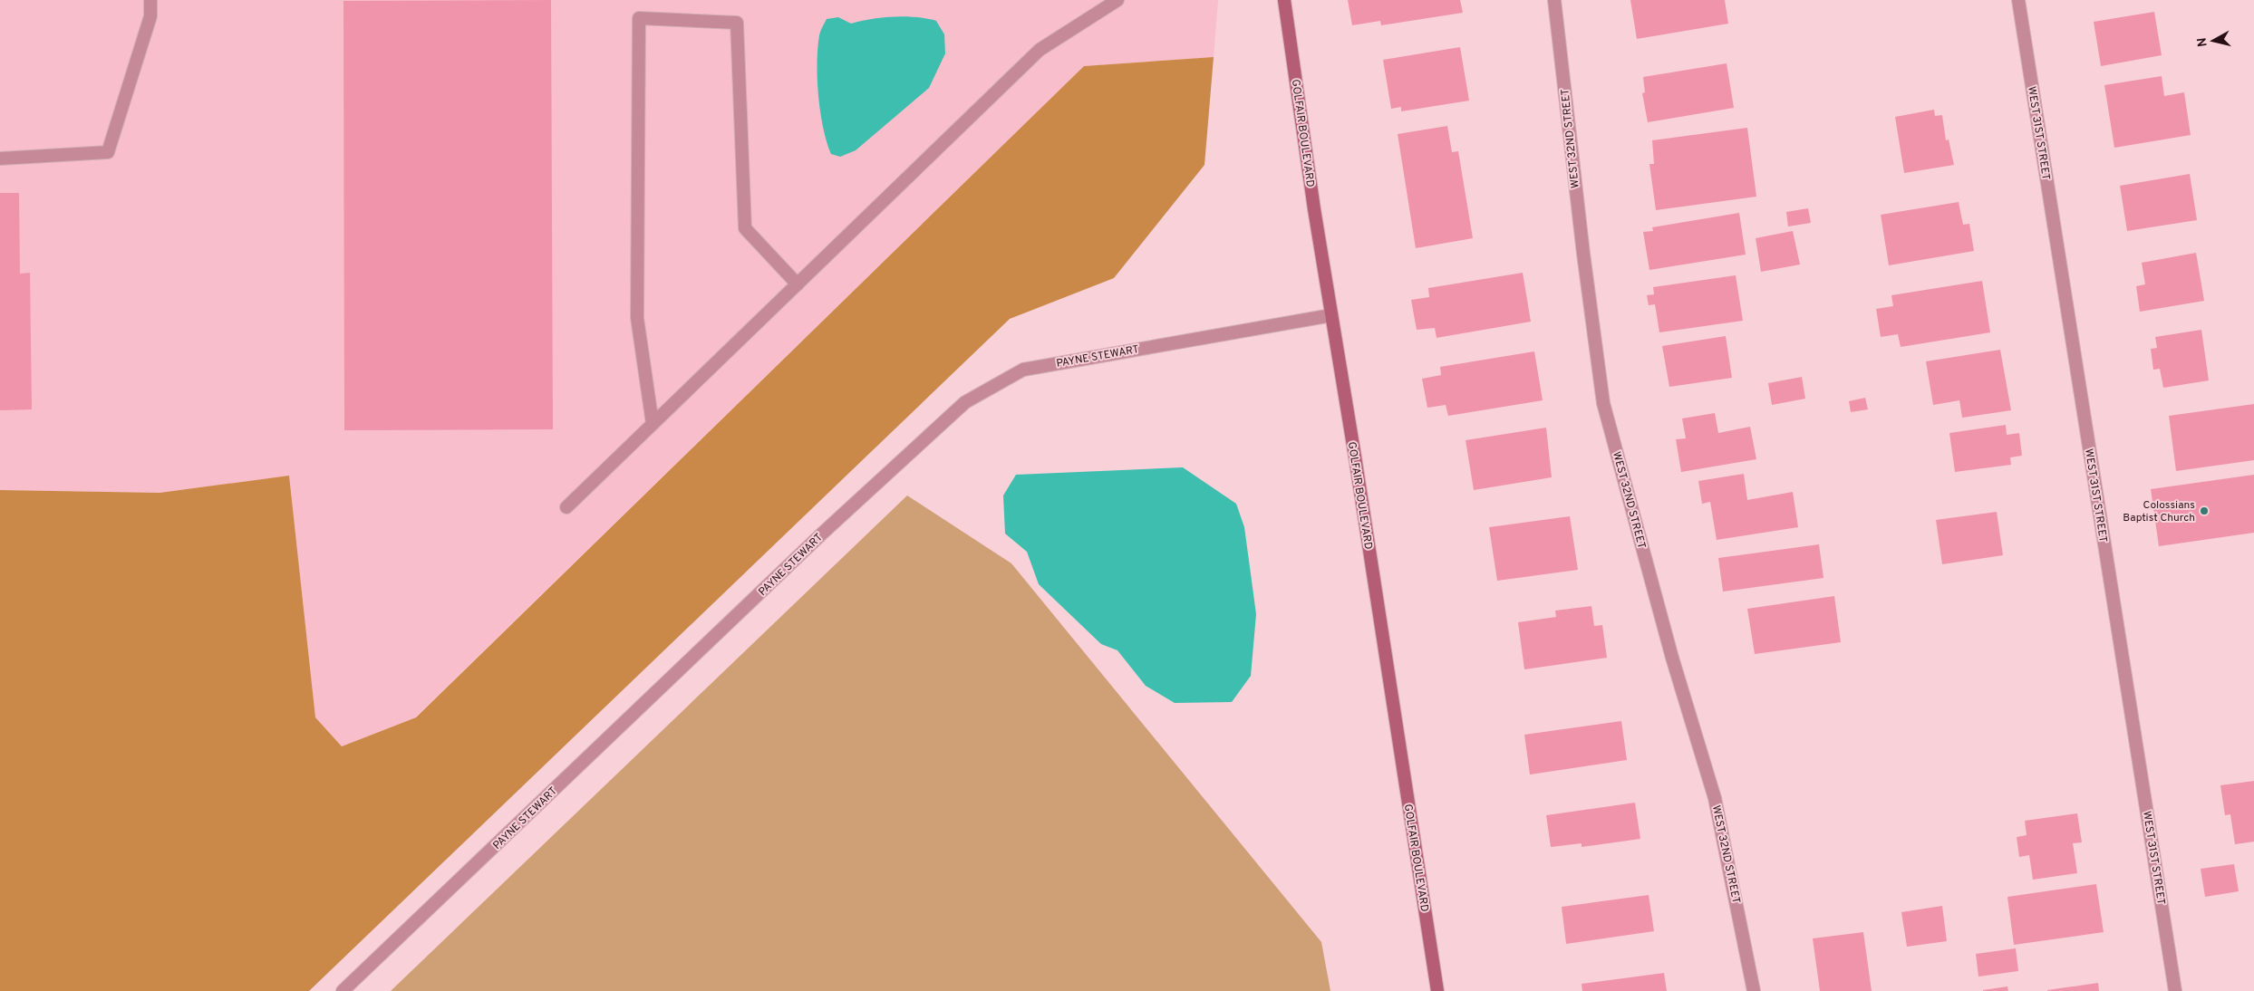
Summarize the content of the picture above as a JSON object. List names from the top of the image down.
{
  "streets": {
    "main road": ["GOLFAIR BOULEVARD"],
    "street": ["WEST 31ST STREET", "WEST 32ND STREET", "PAYNE STEWART"]
  },
  "crossings": [
    ["GOLFAIR BOULEVARD", "PAYNE STEWART"]
  ],
  "places": ["Colossians Baptist Church"],
  "north": "left"
}
